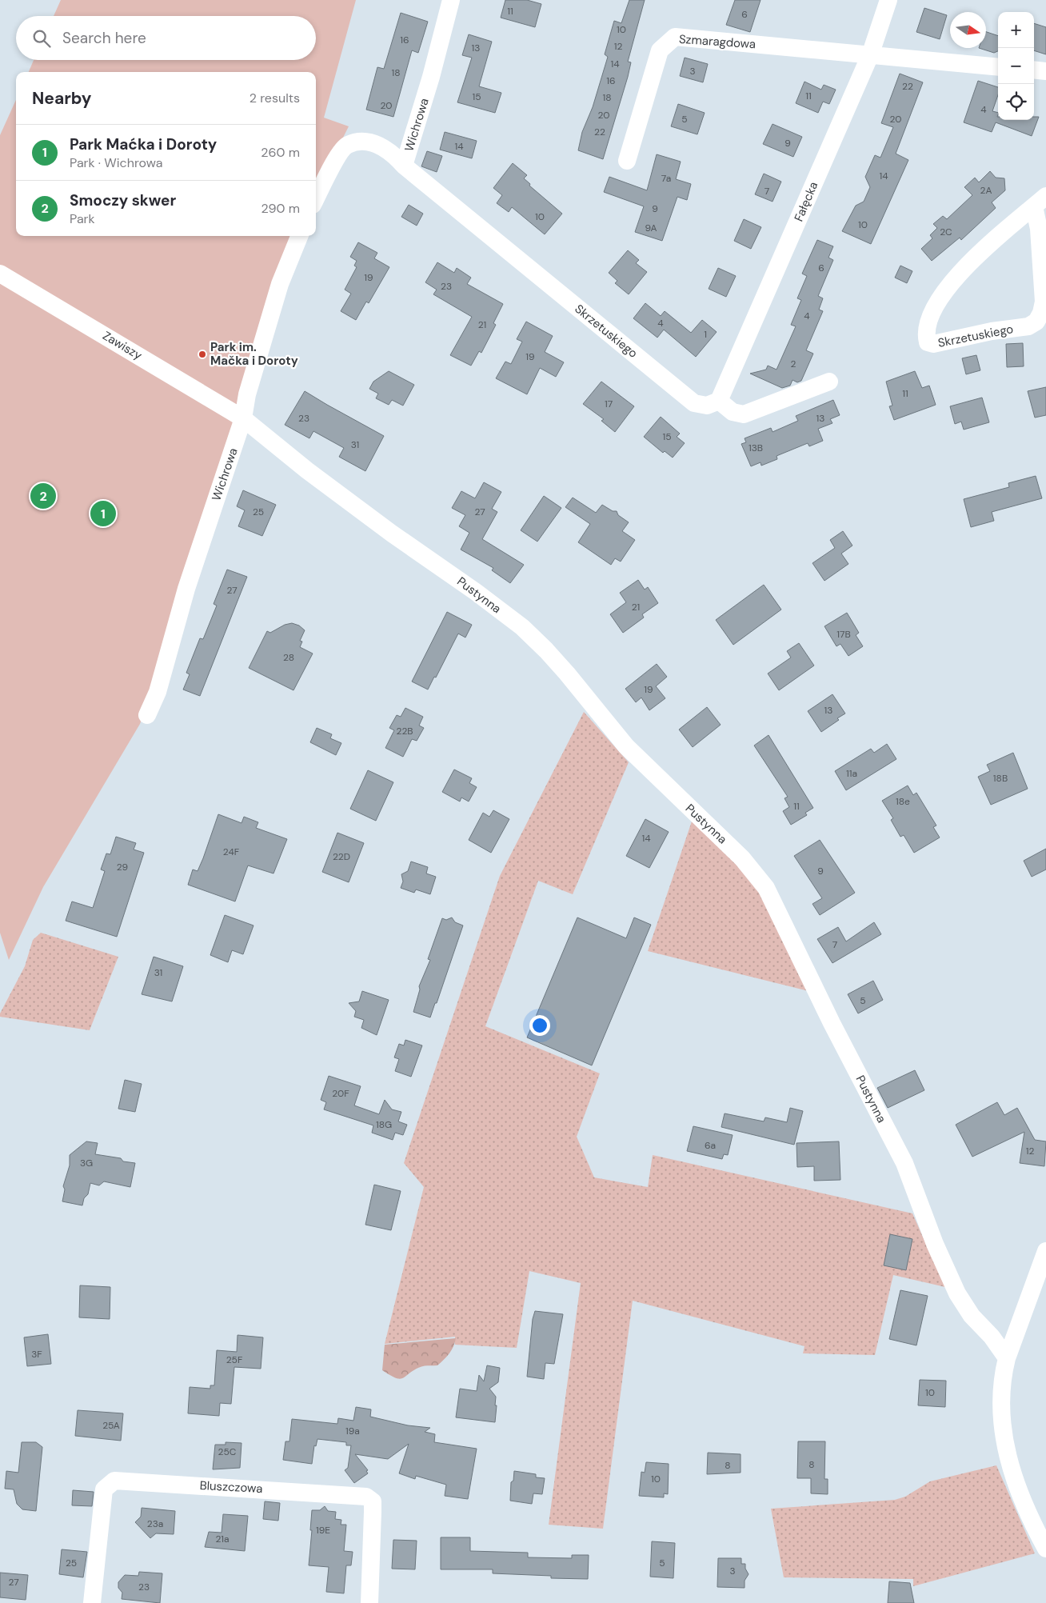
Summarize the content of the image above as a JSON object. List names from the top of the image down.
{
  "streets": {
    "street": [
      "Szmaragdowa",
      "Wichrowa",
      "Fałęcka",
      "Skrzetuskiego",
      "Zawiszy",
      "Pustynna",
      "Bluszczowa"
    ]
  },
  "crossings": [
    ["Szmaragdowa", "Fałęcka"],
    ["Wichrowa", "Skrzetuskiego"],
    ["Wichrowa", "Zawiszy"],
    ["Wichrowa", "Pustynna"],
    ["Fałęcka", "Skrzetuskiego"],
    ["Zawiszy", "Pustynna"]
  ],
  "places": ["Park im. Mačka i Doroty"],
  "house_numbers": [
    "11",
    "6",
    "10",
    "16",
    "12",
    "13",
    "14",
    "3",
    "18",
    "16",
    "22",
    "11",
    "15",
    "18",
    "20",
    "4",
    "20",
    "5",
    "20",
    "22",
    "9",
    "14",
    "14",
    "7a",
    "2A",
    "7",
    "9",
    "10",
    "10",
    "9A",
    "2C",
    "6",
    "19",
    "23",
    "4",
    "4",
    "21",
    "1",
    "19",
    "2",
    "11",
    "17",
    "23",
    "13",
    "15",
    "31",
    "13B",
    "25",
    "27",
    "27",
    "21",
    "17B",
    "28",
    "19",
    "13",
    "22B",
    "11a",
    "18B",
    "18e",
    "11",
    "14",
    "24F",
    "22D",
    "29",
    "9",
    "7",
    "31",
    "5",
    "20F",
    "18G",
    "6a",
    "12",
    "3G",
    "3F",
    "25F",
    "10",
    "25A",
    "19a",
    "25C",
    "8",
    "8",
    "10",
    "23a",
    "19E",
    "21a",
    "25",
    "5",
    "3",
    "27",
    "23"
  ],
  "north": "right",
  "page": {
    "map_buttons": ["+", "−"],
    "search": "Search here",
    "heading": ["Nearby", "2 results"],
    "list": [
      {
        "mark": "1",
        "name": "Park Maćka i Doroty",
        "note": "Park · Wichrowa",
        "value": "260 m"
      },
      {
        "mark": "2",
        "name": "Smoczy skwer",
        "note": "Park",
        "value": "290 m"
      }
    ],
    "pins": ["2", "1"]
  }
}
